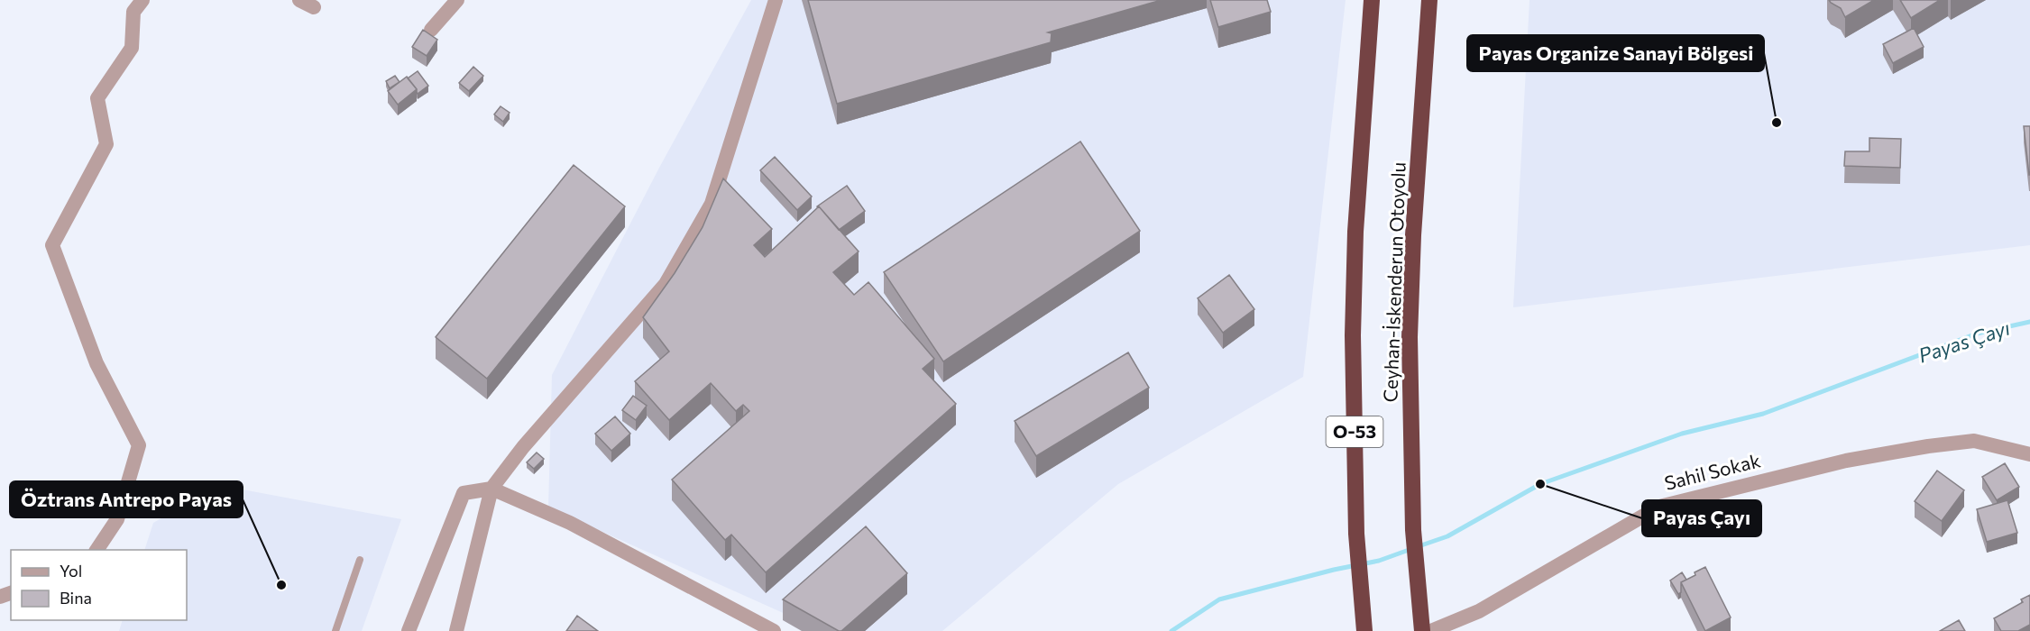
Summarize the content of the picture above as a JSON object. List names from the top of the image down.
{
  "streets": {
    "highway": ["Ceyhan-İskenderun Otoyolu", "O-53"],
    "street": ["Sahil Sokak"]
  },
  "water": ["Payas Çayı"],
  "places": ["Payas Organize Sanayi Bölgesi", "Payas Çayı", "Öztrans Antrepo Payas"],
  "legend": ["Yol", "Bina"]
}
